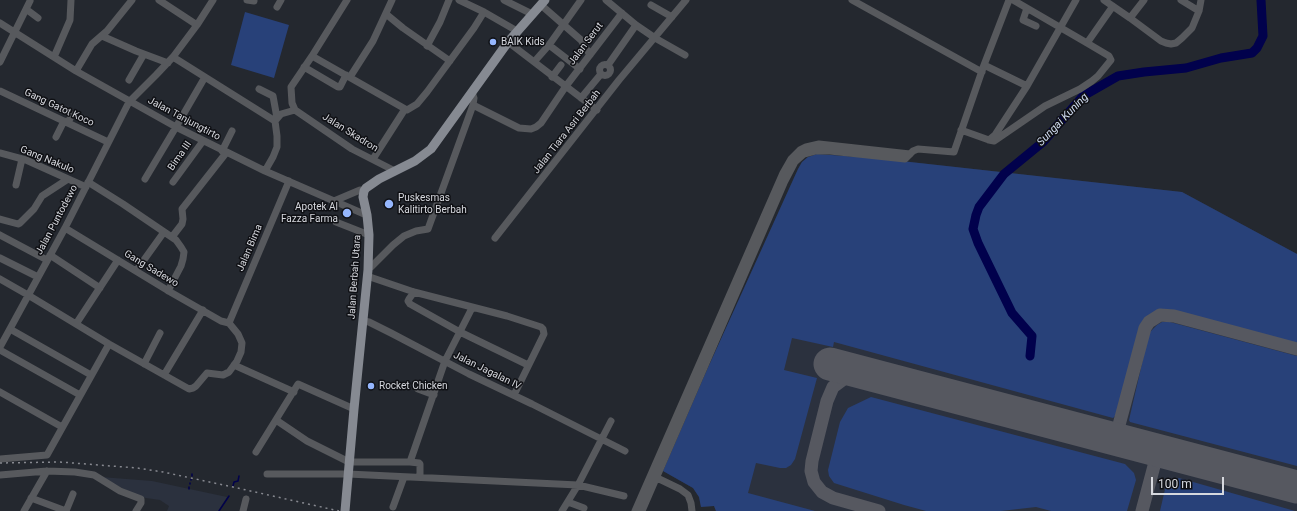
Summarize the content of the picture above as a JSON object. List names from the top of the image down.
{
  "streets": {
    "main road": ["Jalan Berbah Utara"],
    "street": [
      "Jalan Serut",
      "Gang Gatot Koco",
      "Jalan Tanjungtirto",
      "Jalan Tiara Asri Berbah",
      "Jalan Skadron",
      "Bima III",
      "Gang Nakulo",
      "Jalan Puntodewo",
      "Jalan Bima",
      "Gang Sadewo",
      "Jalan Jagalan IV"
    ]
  },
  "crossings": [
    ["Gang Gatot Koco", "Jalan Puntodewo"],
    ["Jalan Tanjungtirto", "Bima III"],
    ["Jalan Tanjungtirto", "Jalan Puntodewo"],
    ["Jalan Tanjungtirto", "Jalan Bima"],
    ["Jalan Tanjungtirto", "Jalan Berbah Utara"],
    ["Gang Nakulo", "Jalan Puntodewo"],
    ["Jalan Puntodewo", "Gang Sadewo"],
    ["Jalan Bima", "Gang Sadewo"],
    ["Jalan Berbah Utara", "Jalan Jagalan IV"]
  ],
  "water": ["Sungai Kuning"],
  "places": [
    "BAIK Kids",
    "Puskesmas Kalitirto Berbah",
    "Apotek Al Fazza Farma",
    "Rocket Chicken"
  ],
  "scale_bar": "100 m"
}
